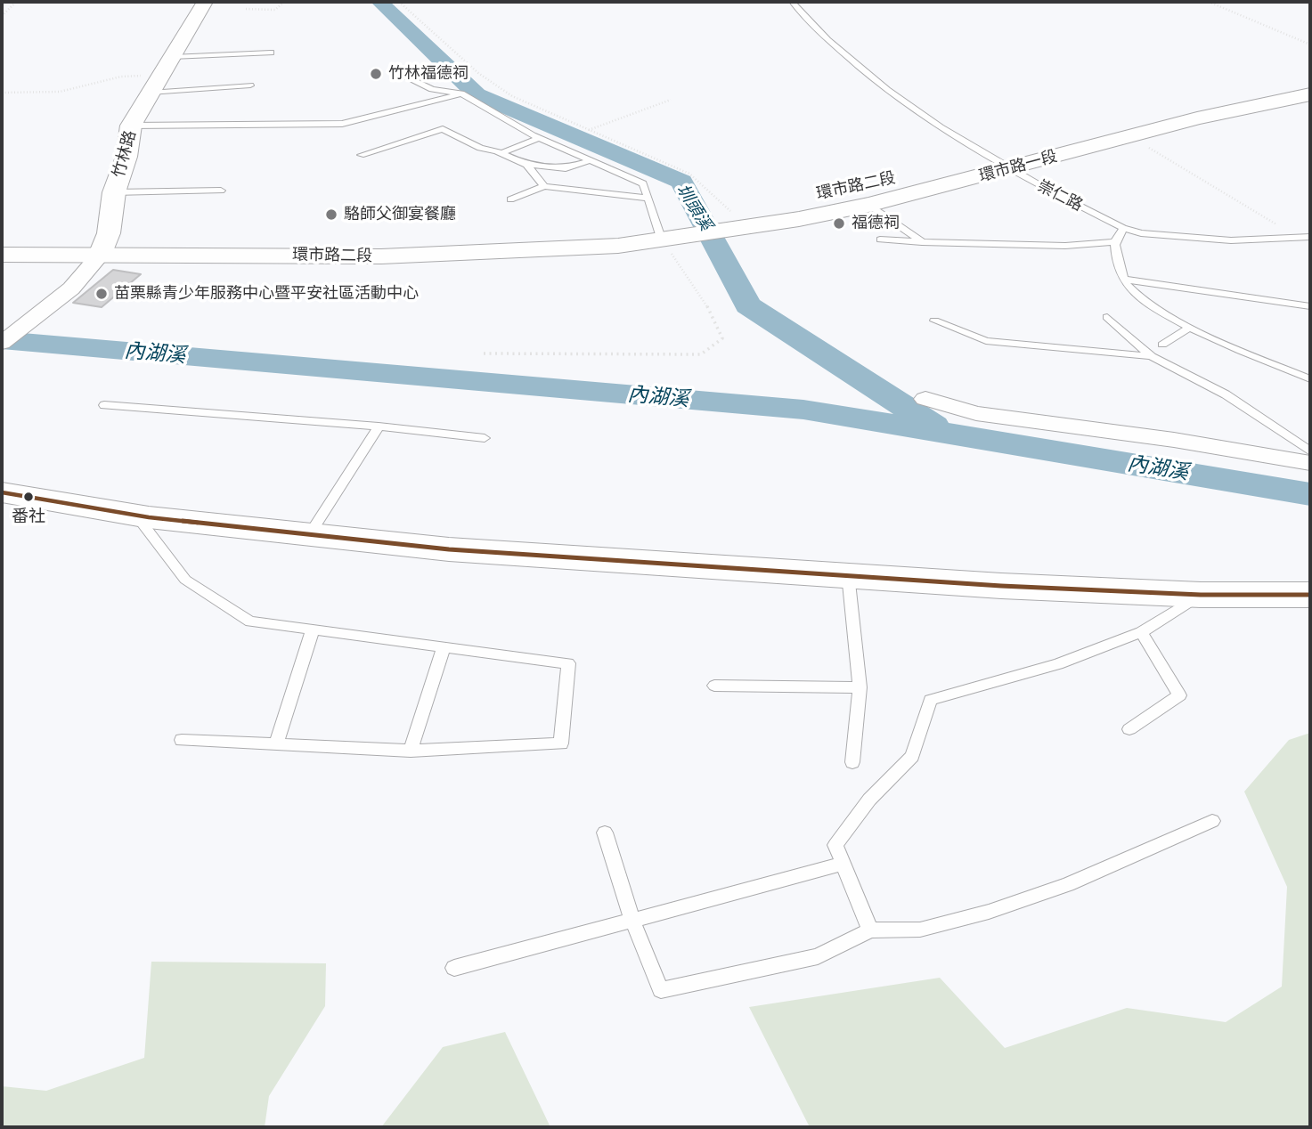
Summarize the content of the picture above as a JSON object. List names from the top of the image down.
{
  "streets": {
    "main road": ["竹林路", "環市路一段", "環市路二段"],
    "lane": ["崇仁路"]
  },
  "crossings": [
    ["竹林路", "環市路二段"],
    ["環市路一段", "環市路二段"],
    ["環市路一段", "崇仁路"],
    ["環市路二段", "崇仁路"]
  ],
  "water": ["圳頭溪", "內湖溪"],
  "places": [
    "竹林福德祠",
    "駱師父御宴餐廳",
    "福德祠",
    "苗栗縣青少年服務中心暨平安社區活動中心",
    "番社"
  ]
}
